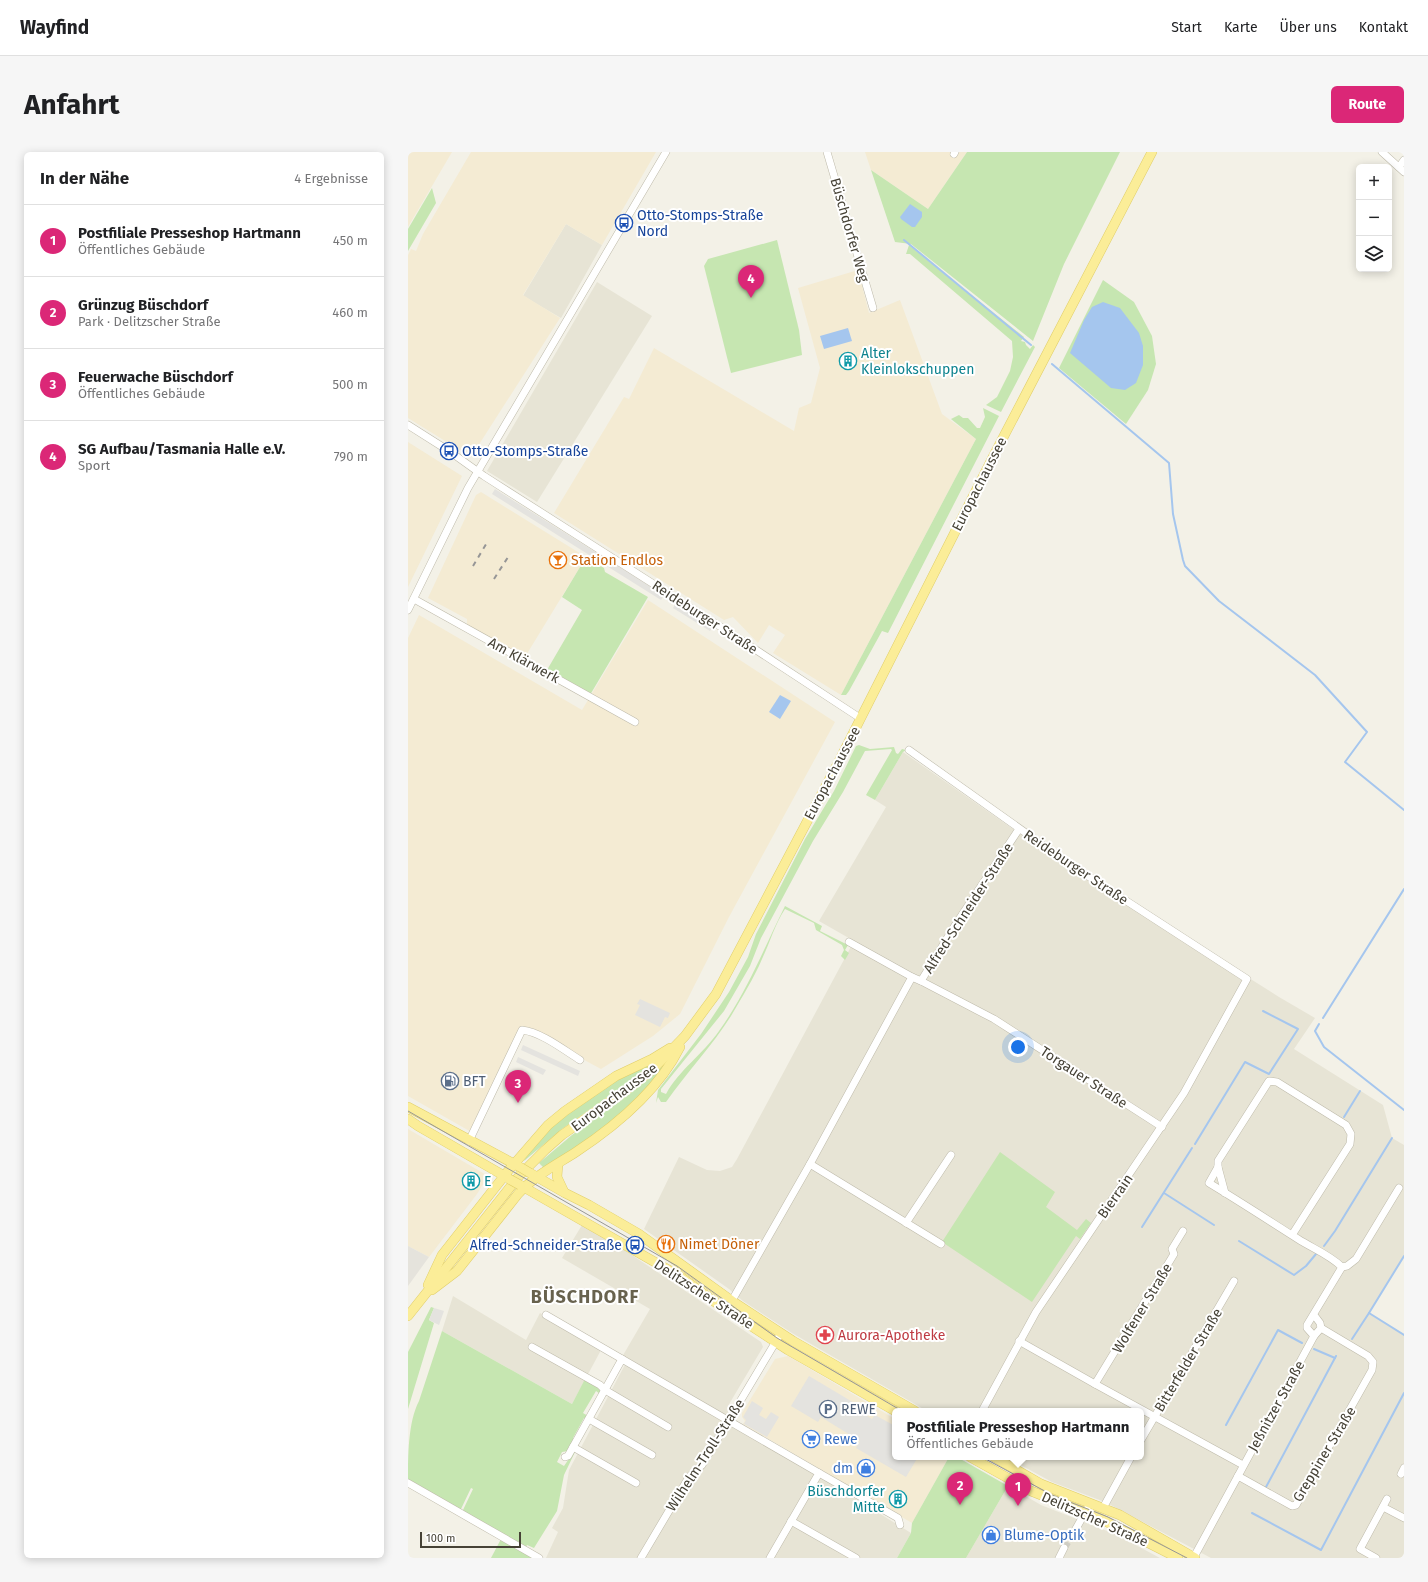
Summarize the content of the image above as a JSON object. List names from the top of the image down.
{
  "streets": {
    "main road": ["Europachaussee", "Delitzscher Straße"],
    "street": [
      "Büschdorfer Weg",
      "Reideburger Straße",
      "Am Klärwerk",
      "Alfred-Schneider-Straße",
      "Torgauer Straße",
      "Bierrain",
      "Wolfener Straße",
      "Bitterfelder Straße",
      "Jeßnitzer Straße",
      "Greppiner Straße",
      "Wilhelm-Troll-Straße"
    ]
  },
  "crossings": [
    ["Europachaussee", "Reideburger Straße"],
    ["Reideburger Straße", "Alfred-Schneider-Straße"],
    ["Reideburger Straße", "Bierrain"],
    ["Alfred-Schneider-Straße", "Torgauer Straße"],
    ["Alfred-Schneider-Straße", "Delitzscher Straße"],
    ["Torgauer Straße", "Bierrain"],
    ["Delitzscher Straße", "Wilhelm-Troll-Straße"],
    ["Jeßnitzer Straße", "Greppiner Straße"]
  ],
  "districts": ["BÜSCHDORF"],
  "places": {
    "bus stop": ["Otto-Stomps-Straße Nord", "Otto-Stomps-Straße", "Alfred-Schneider-Straße"],
    "building": ["Alter Kleinlokschuppen", "E", "Büschdorfer Mitte"],
    "bar": ["Station Endlos"],
    "fuel station": ["BFT"],
    "restaurant": ["Nimet Döner"],
    "pharmacy": ["Aurora-Apotheke"],
    "parking": ["REWE"],
    "supermarket": ["Rewe"],
    "shop": ["dm", "Blume-Optik"]
  },
  "scale_bar": "100 m",
  "page": {
    "header": "Wayfind",
    "nav": [
      "Start",
      "Karte",
      "Über uns",
      "Kontakt"
    ],
    "buttons": "Route",
    "title": "Anfahrt",
    "heading": ["In der Nähe", "4 Ergebnisse"],
    "map_buttons": ["+", "−"],
    "list": [
      {
        "mark": "1",
        "name": "Postfiliale Presseshop Hartmann",
        "note": "Öffentliches Gebäude",
        "value": "450 m"
      },
      {
        "mark": "2",
        "name": "Grünzug Büschdorf",
        "note": "Park · Delitzscher Straße",
        "value": "460 m"
      },
      {
        "mark": "3",
        "name": "Feuerwache Büschdorf",
        "note": "Öffentliches Gebäude",
        "value": "500 m"
      },
      {
        "mark": "4",
        "name": "SG Aufbau/Tasmania Halle e.V.",
        "note": "Sport",
        "value": "790 m"
      }
    ],
    "pins": [
      "4",
      "3",
      "2",
      "1"
    ],
    "popup": ["Postfiliale Presseshop Hartmann", "Öffentliches Gebäude"],
    "scale": "100 m"
  }
}
